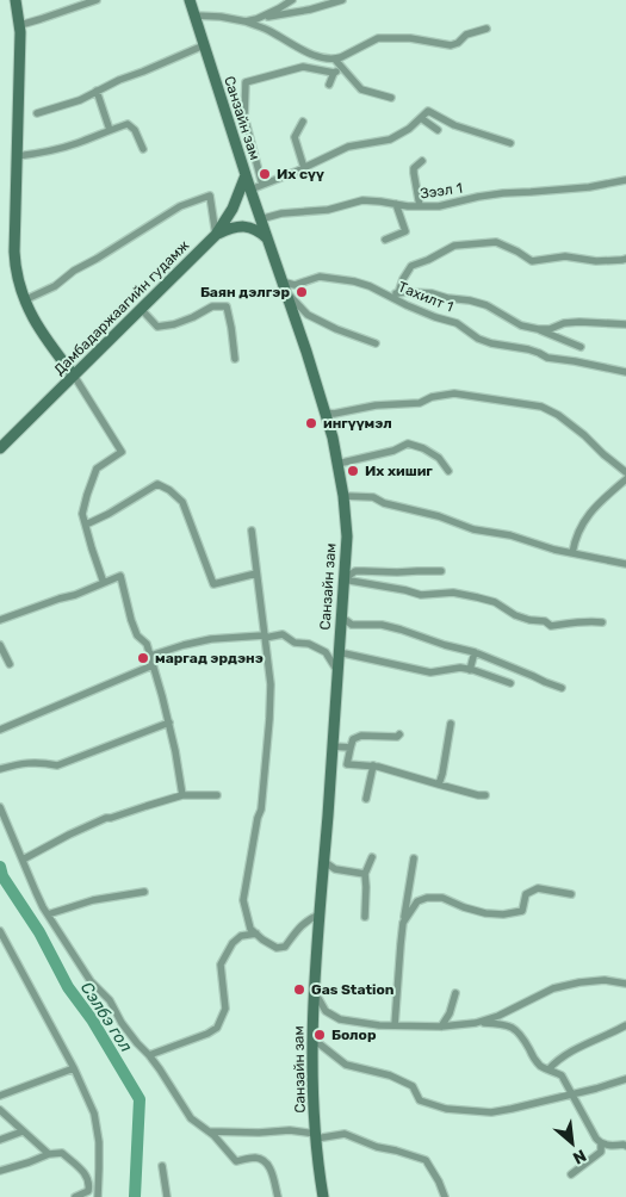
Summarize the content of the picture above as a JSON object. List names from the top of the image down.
{
  "streets": {
    "main road": ["Санзайн зам", "Дамбадаржаагийн гудамж"],
    "street": ["Зээл 1", "Тахилт 1"]
  },
  "crossings": [
    ["Санзайн зам", "Зээл 1"],
    ["Санзайн зам", "Тахилт 1"],
    ["Санзайн зам", "Дамбадаржаагийн гудамж"]
  ],
  "water": ["Сэлбэ гол"],
  "places": [
    "Их сүү",
    "Баян дэлгэр",
    "ингүүмэл",
    "Их хишиг",
    "маргад эрдэнэ",
    "Gas Station",
    "Болор"
  ],
  "north": "bottom right"
}
